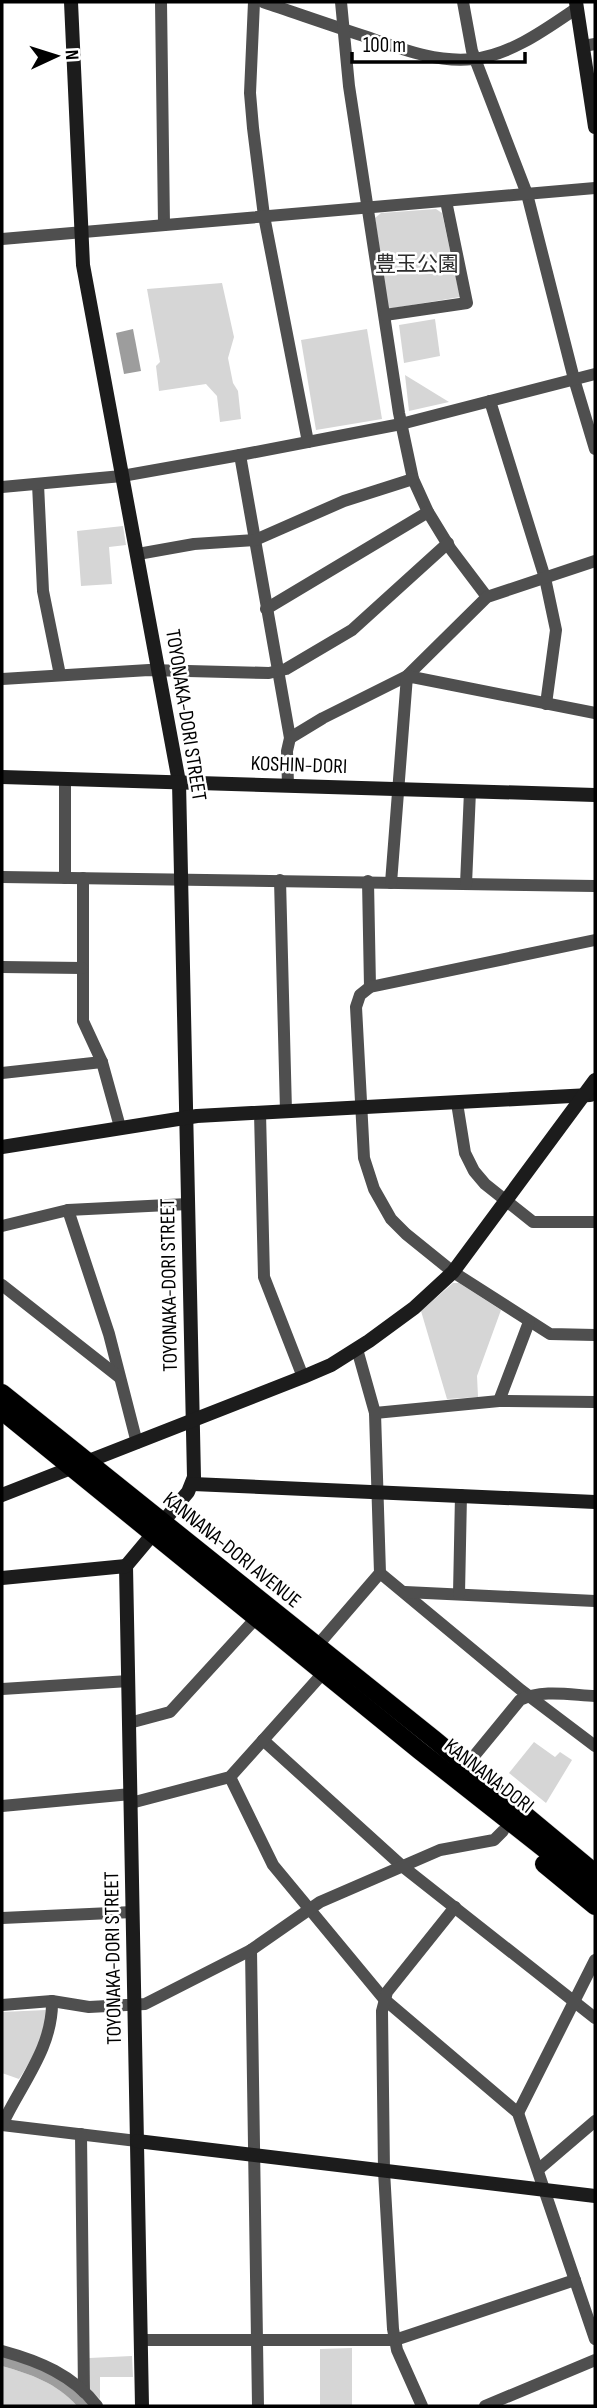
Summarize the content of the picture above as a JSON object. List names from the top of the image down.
{
  "streets": {
    "main road": ["KANNANA-DORI AVENUE", "KANNANA DORI"],
    "street": ["TOYONAKA-DORI STREET", "KOSHIN-DORI"]
  },
  "crossings": [
    ["TOYONAKA-DORI STREET", "KOSHIN-DORI"],
    ["KANNANA-DORI AVENUE", "KANNANA DORI"]
  ],
  "parks": ["豊玉公園"],
  "scale_bar": "100 m",
  "north": "right"
}
